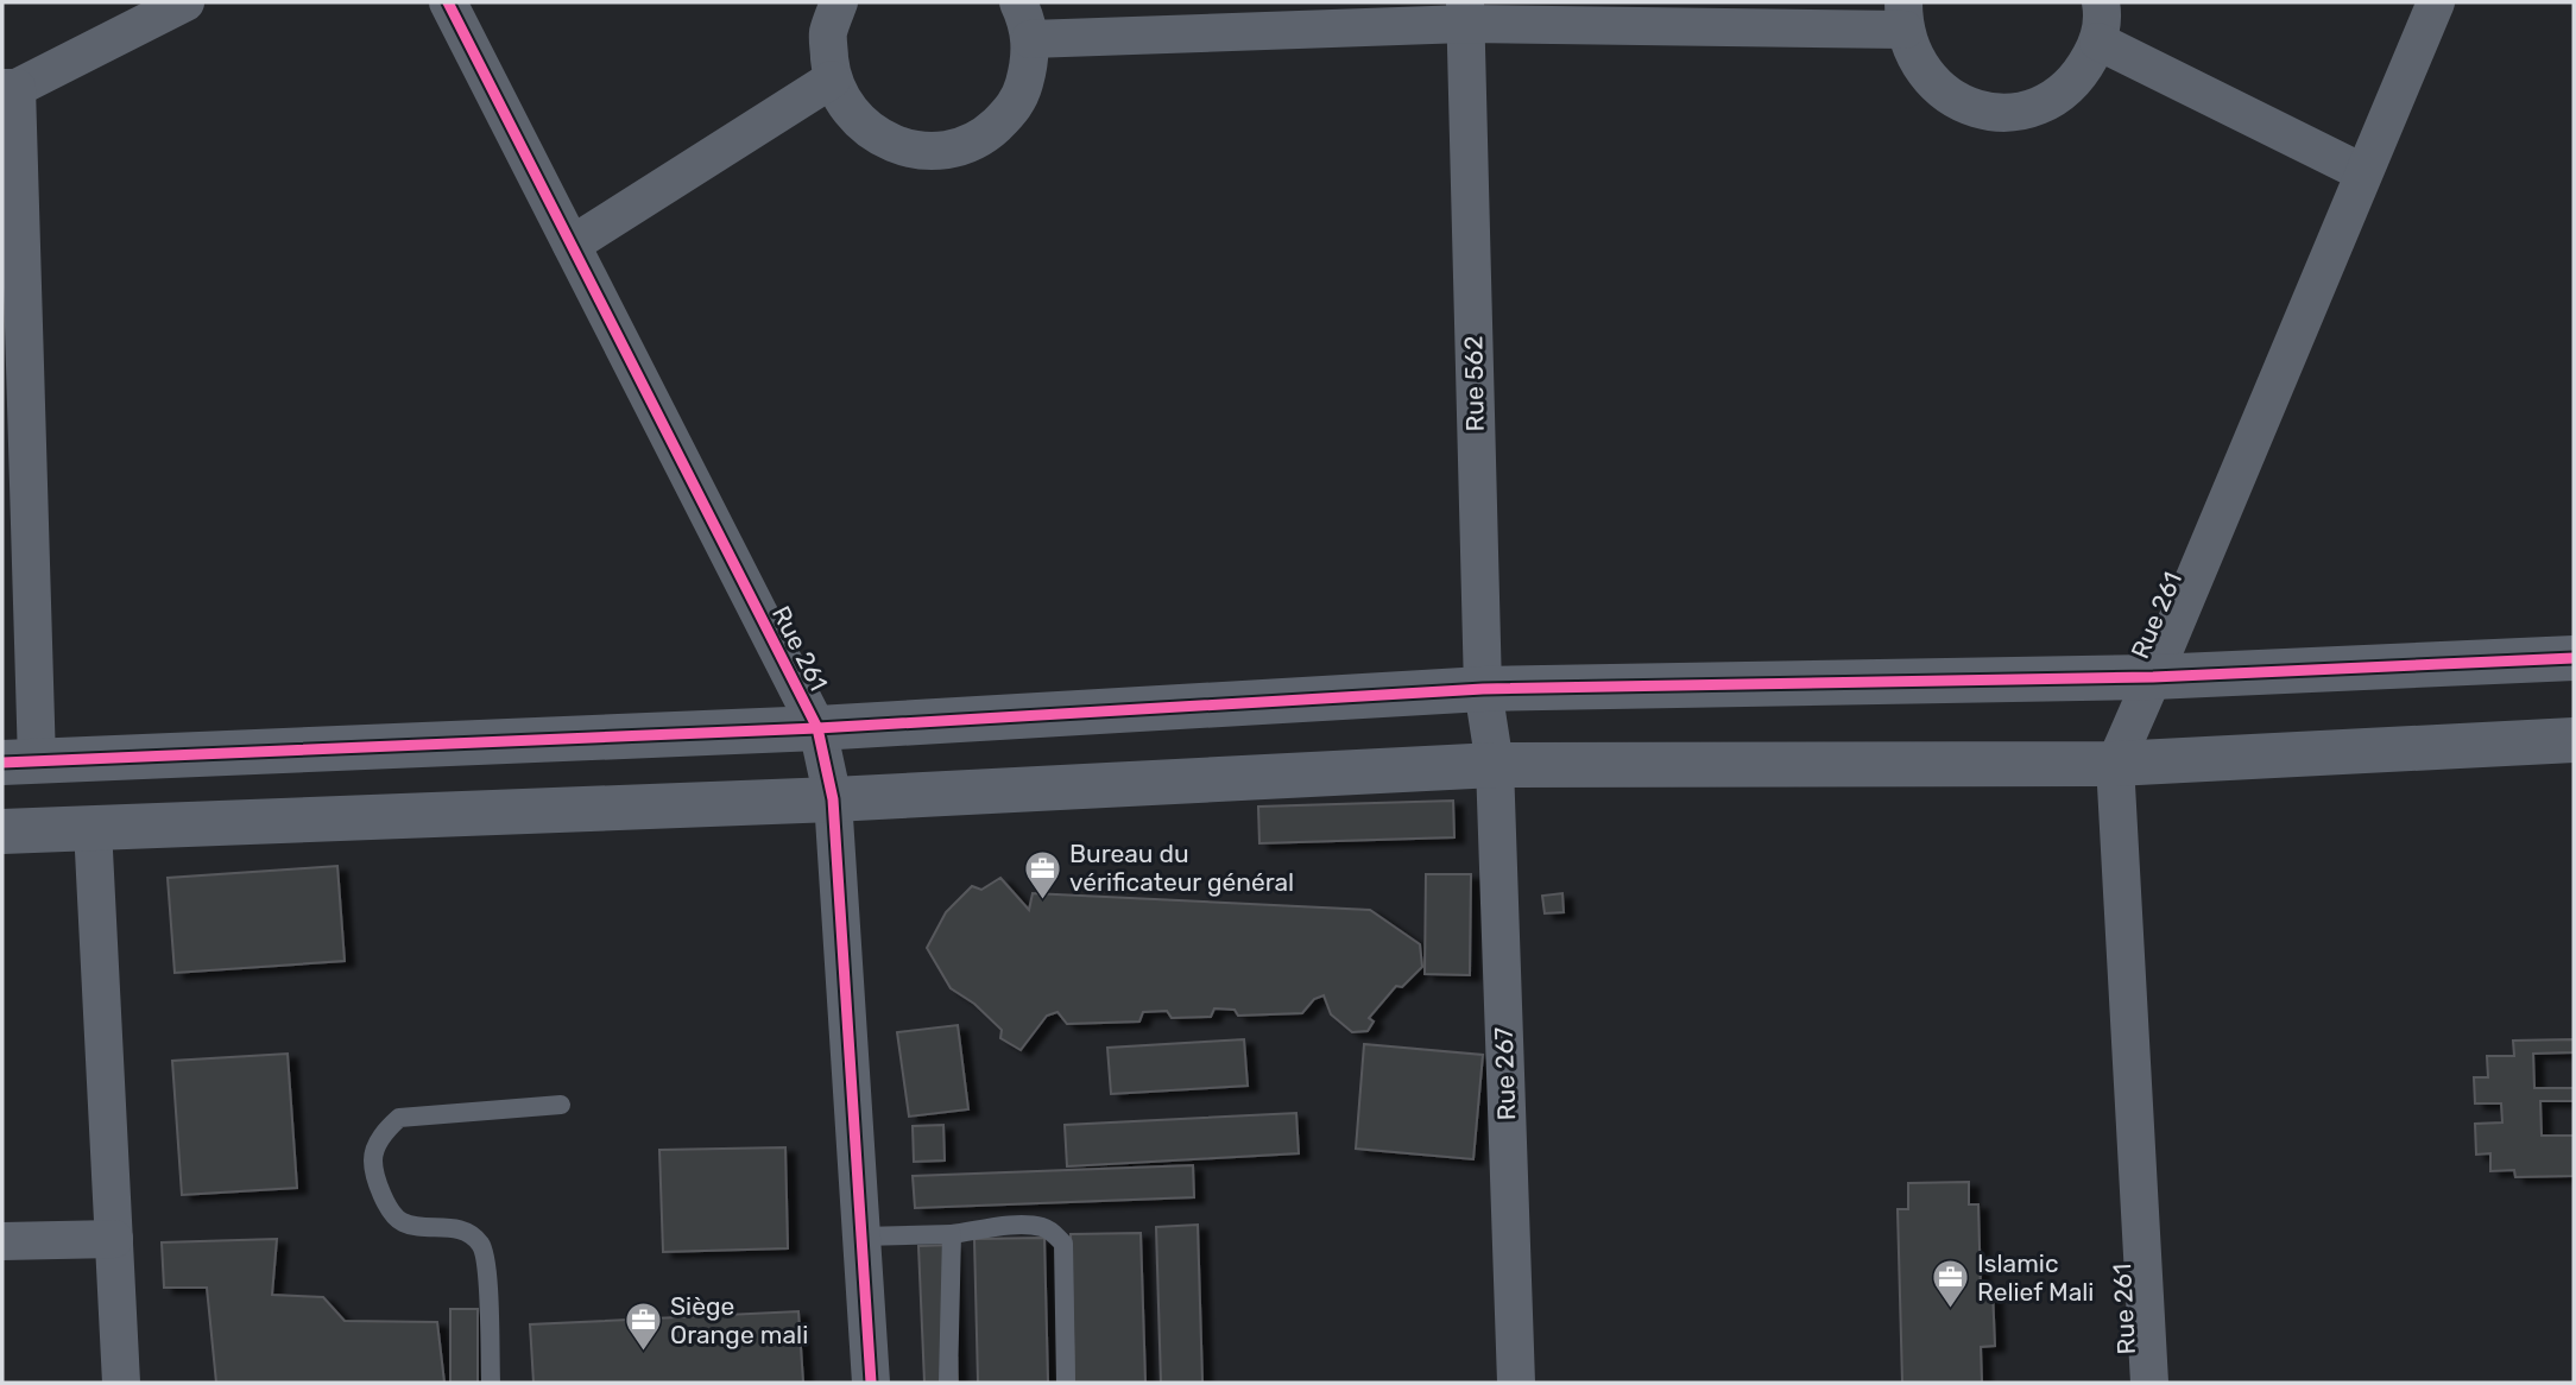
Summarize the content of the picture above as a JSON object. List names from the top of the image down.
{
  "streets": {
    "street": ["Rue 562", "Rue 261", "Rue 267"]
  },
  "crossings": [
    ["Rue 562", "Rue 267"]
  ],
  "places": {
    "office": ["Bureau du vérificateur général", "Islamic Relief Mali", "Siège Orange mali"]
  }
}
